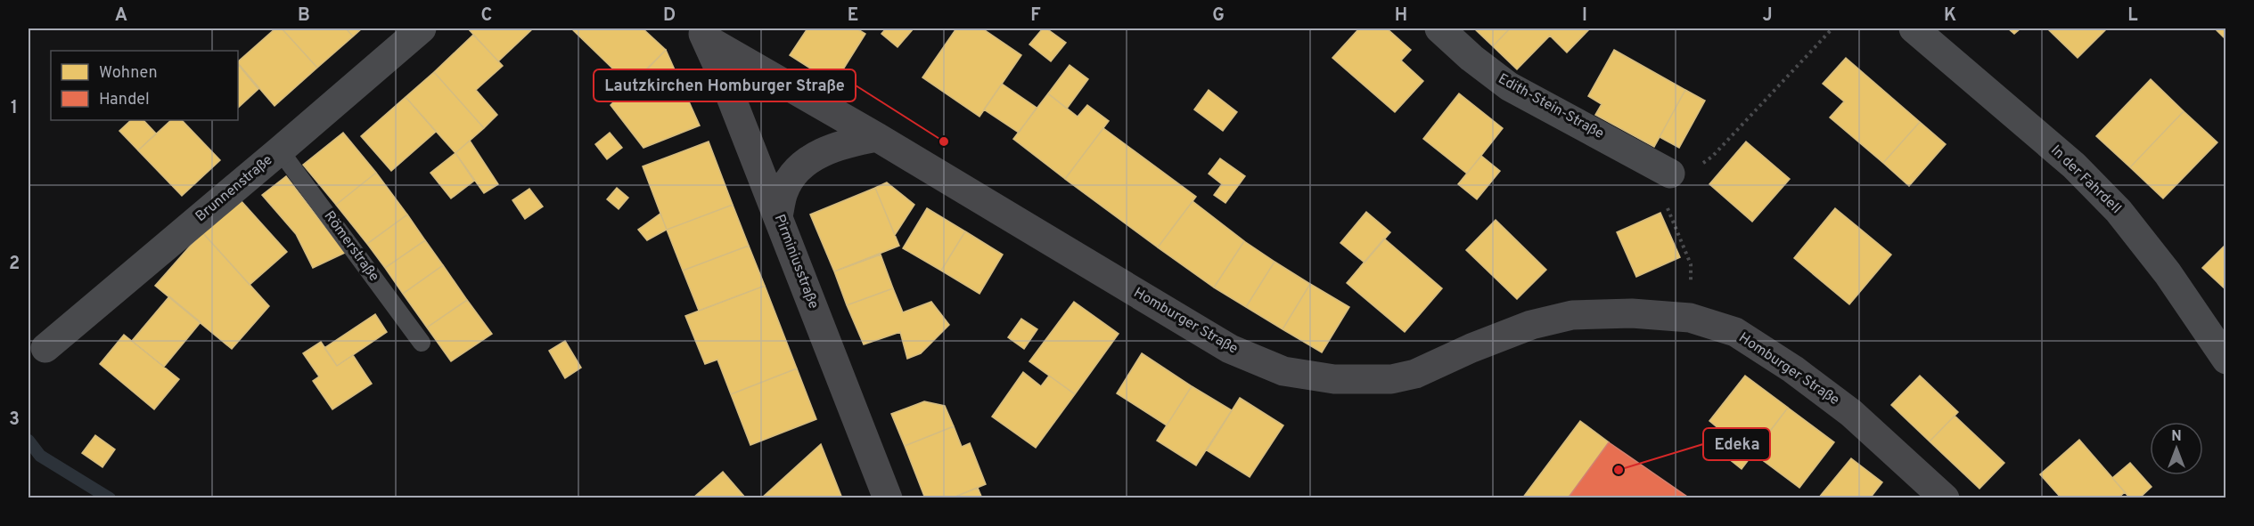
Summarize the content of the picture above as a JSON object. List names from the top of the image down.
{
  "streets": {
    "main road": ["Pirminiusstraße", "Homburger Straße"],
    "street": ["Edith-Stein-Straße", "In der Fahrdell", "Brunnenstraße"],
    "lane": ["Römerstraße"]
  },
  "crossings": [
    ["Brunnenstraße", "Römerstraße"],
    ["Pirminiusstraße", "Homburger Straße"]
  ],
  "places": ["Lautzkirchen Homburger Straße", "Edeka"],
  "legend": ["Wohnen", "Handel"],
  "north": "top",
  "grid": {
    "columns": [
      "A",
      "B",
      "C",
      "D",
      "E",
      "F",
      "G",
      "H",
      "I",
      "J",
      "K",
      "L"
    ],
    "rows": ["1", "2", "3"]
  }
}
